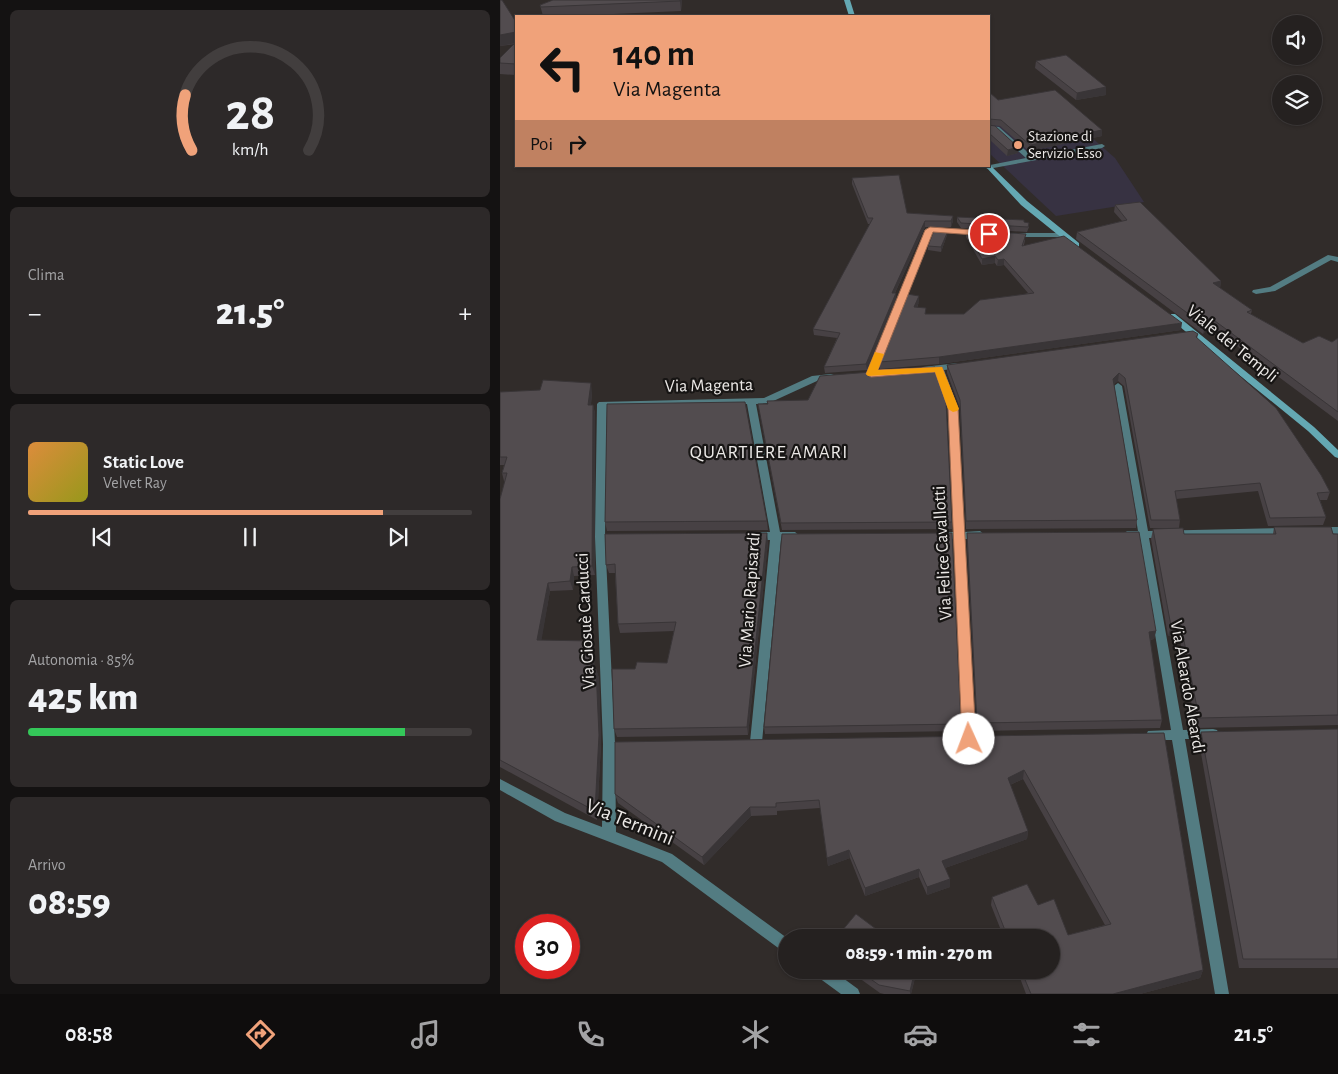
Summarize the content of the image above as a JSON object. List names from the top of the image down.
{
  "streets": {
    "main road": ["Viale dei Templi"],
    "street": [
      "Via Magenta",
      "Via Felice Cavallotti",
      "Via Mario Rapisardi",
      "Via Giosuè Carducci",
      "Via Aleardo Aleardi",
      "Via Termini"
    ]
  },
  "crossings": [
    ["Via Magenta", "Via Mario Rapisardi"],
    ["Via Magenta", "Via Giosuè Carducci"],
    ["Via Giosuè Carducci", "Via Termini"]
  ],
  "districts": ["QUARTIERE AMARI"],
  "places": ["Stazione di Servizio Esso"],
  "page": {
    "turn": ["140 m", "Via Magenta"],
    "then": "Poi",
    "tile": [
      "Clima",
      ["Autonomia · 85%", "425 km"],
      ["Arrivo", "08:59"]
    ],
    "heat": ["−", "21.5°", "+"],
    "song": ["Static Love", "Velvet Ray"],
    "limit": "30",
    "trip": "08:59 · 1 min · 270 m",
    "tabs": ["08:58", "21.5°"],
    "gauge": ["28", "km/h"]
  }
}
